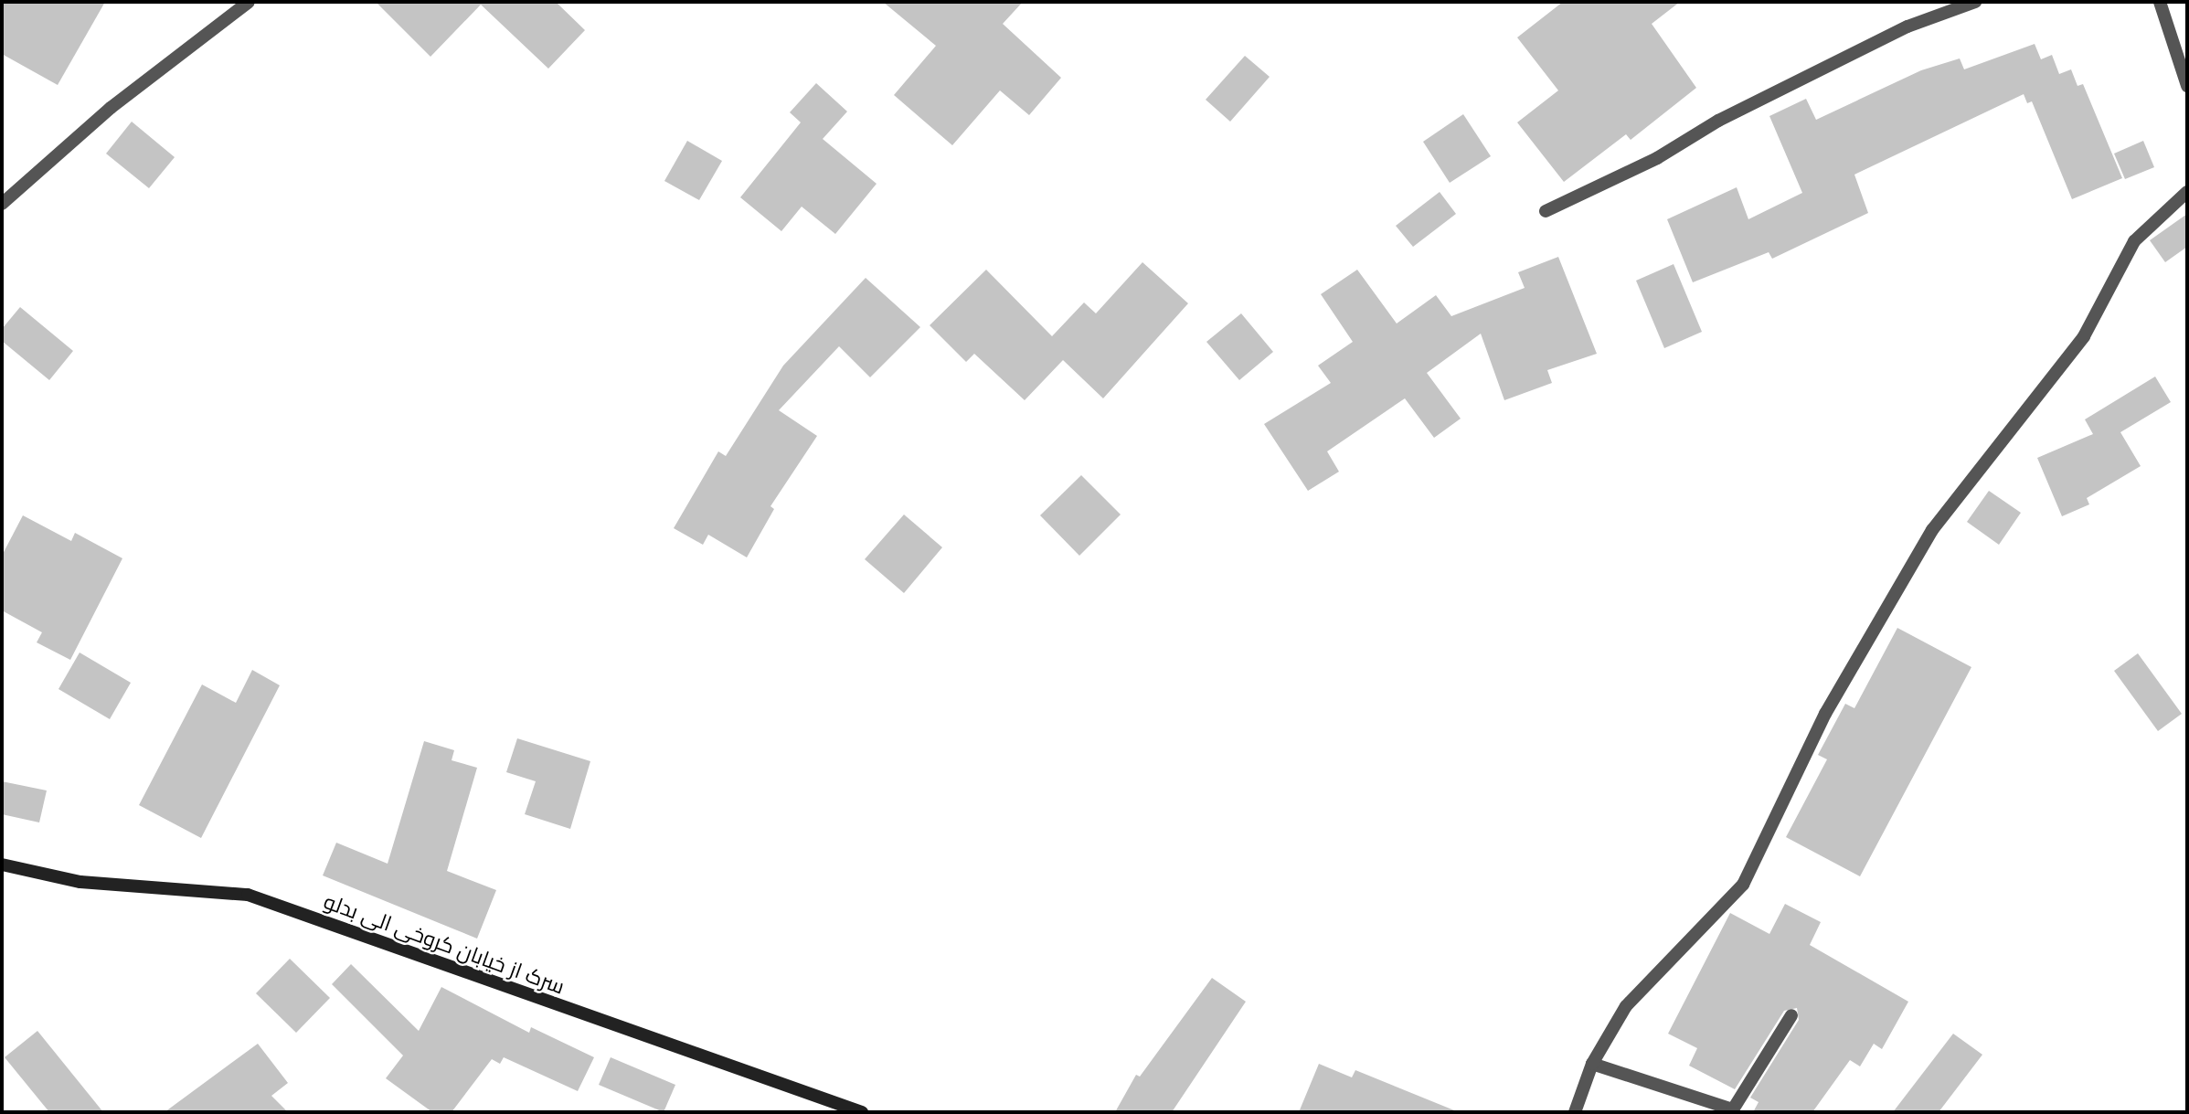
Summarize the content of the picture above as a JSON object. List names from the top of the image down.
{
  "streets": {
    "main road": ["سرک از خیابان کروخی الی بدلو"]
  }
}
